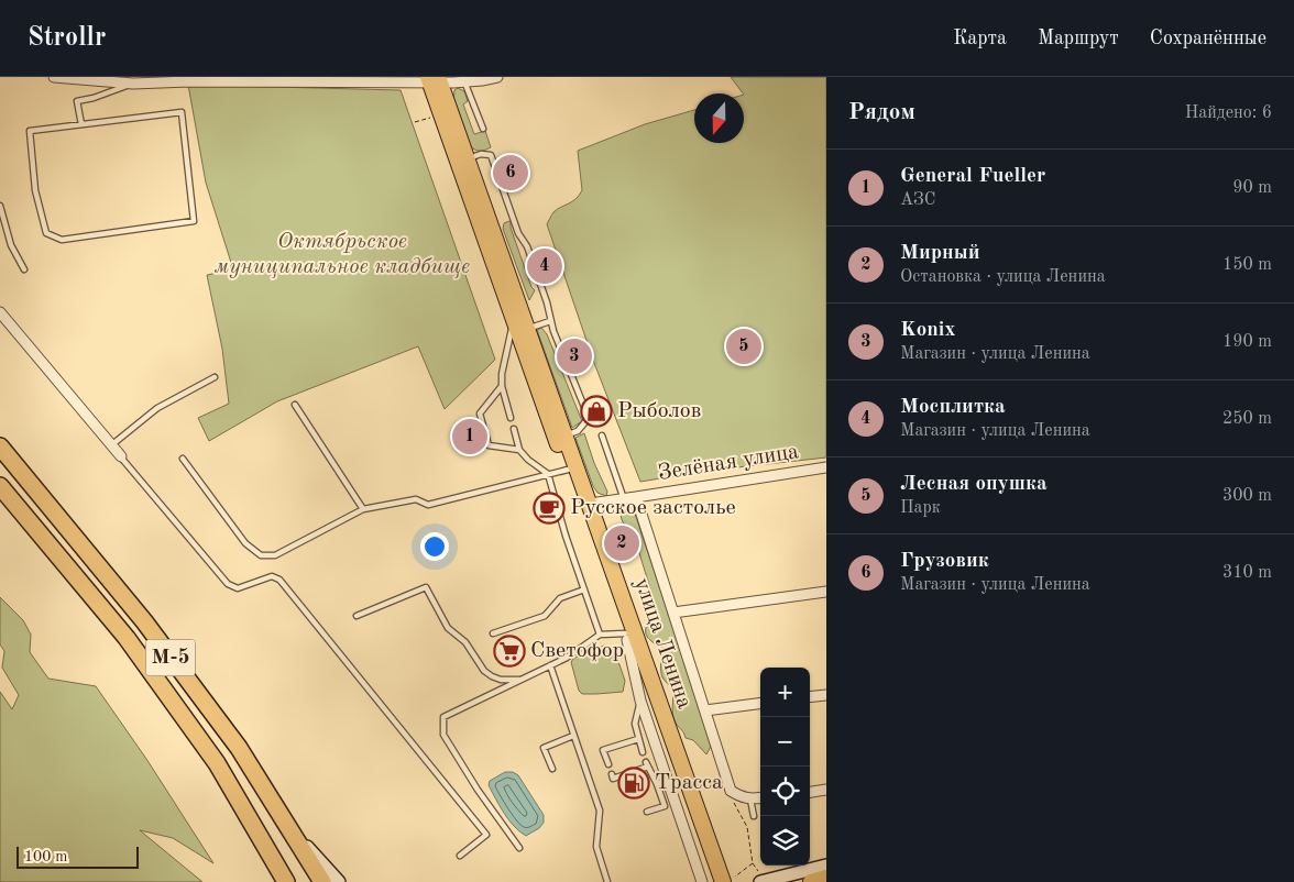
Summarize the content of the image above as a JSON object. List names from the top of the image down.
{
  "streets": {
    "highway": ["М-5"],
    "main road": ["улица Ленина"],
    "street": ["Зелёная улица"]
  },
  "crossings": [
    ["Зелёная улица", "улица Ленина"]
  ],
  "parks": ["Октябрьское муниципальное кладбище"],
  "places": {
    "shop": ["Рыболов"],
    "cafe": ["Русское застолье"],
    "supermarket": ["Светофор"],
    "fuel station": ["Трасса"]
  },
  "scale_bar": "100 m",
  "north": "bottom",
  "page": {
    "header": "Strollr",
    "nav": ["Карта", "Маршрут", "Сохранённые"],
    "heading": ["Рядом", "Найдено: 6"],
    "list": [
      {
        "mark": "1",
        "name": "General Fueller",
        "note": "АЗС",
        "value": "90 m"
      },
      {
        "mark": "2",
        "name": "Мирный",
        "note": "Остановка · улица Ленина",
        "value": "150 m"
      },
      {
        "mark": "3",
        "name": "Konix",
        "note": "Магазин · улица Ленина",
        "value": "190 m"
      },
      {
        "mark": "4",
        "name": "Мосплитка",
        "note": "Магазин · улица Ленина",
        "value": "250 m"
      },
      {
        "mark": "5",
        "name": "Лесная опушка",
        "note": "Парк",
        "value": "300 m"
      },
      {
        "mark": "6",
        "name": "Грузовик",
        "note": "Магазин · улица Ленина",
        "value": "310 m"
      }
    ],
    "pins": [
      "6",
      "4",
      "5",
      "3",
      "1",
      "2"
    ],
    "map_buttons": ["+", "−"],
    "scale": "100 m"
  }
}
